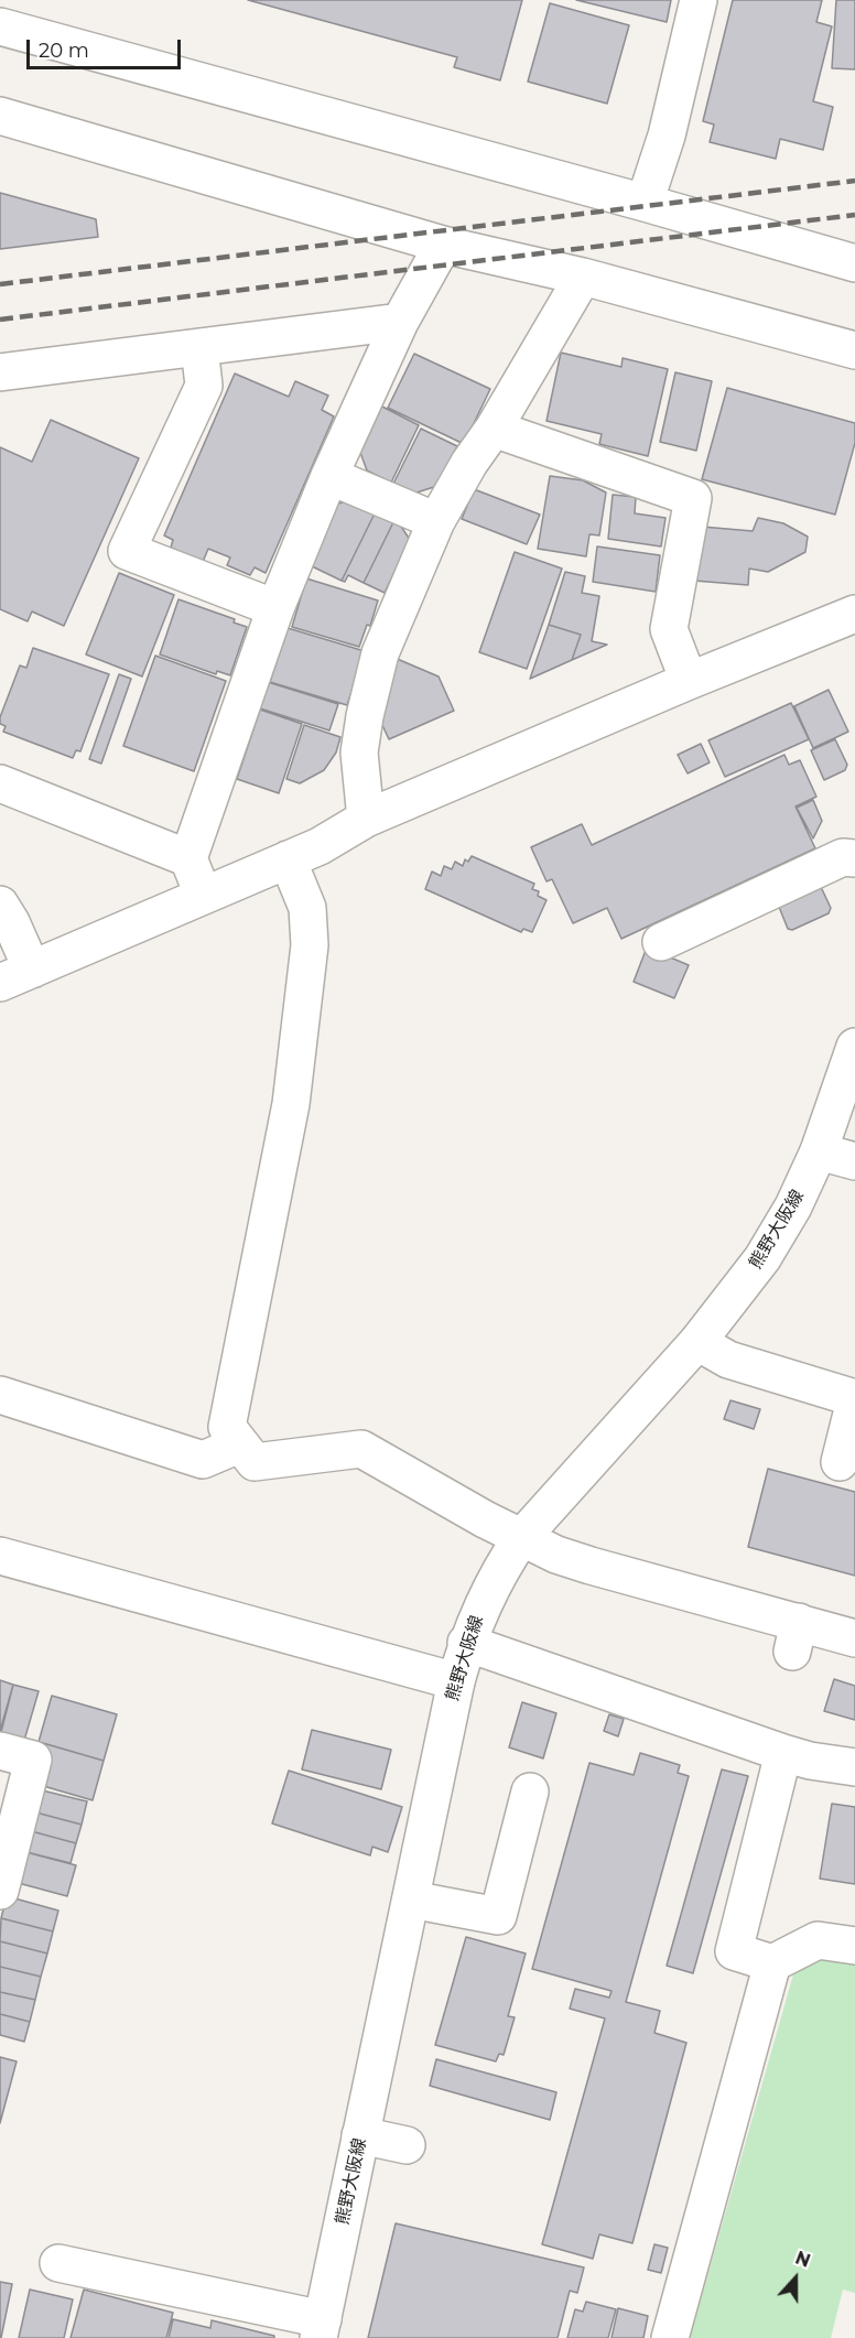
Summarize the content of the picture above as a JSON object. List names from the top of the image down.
{
  "streets": {
    "street": ["熊野大阪線"]
  },
  "scale_bar": "20 m",
  "north": "top"
}
